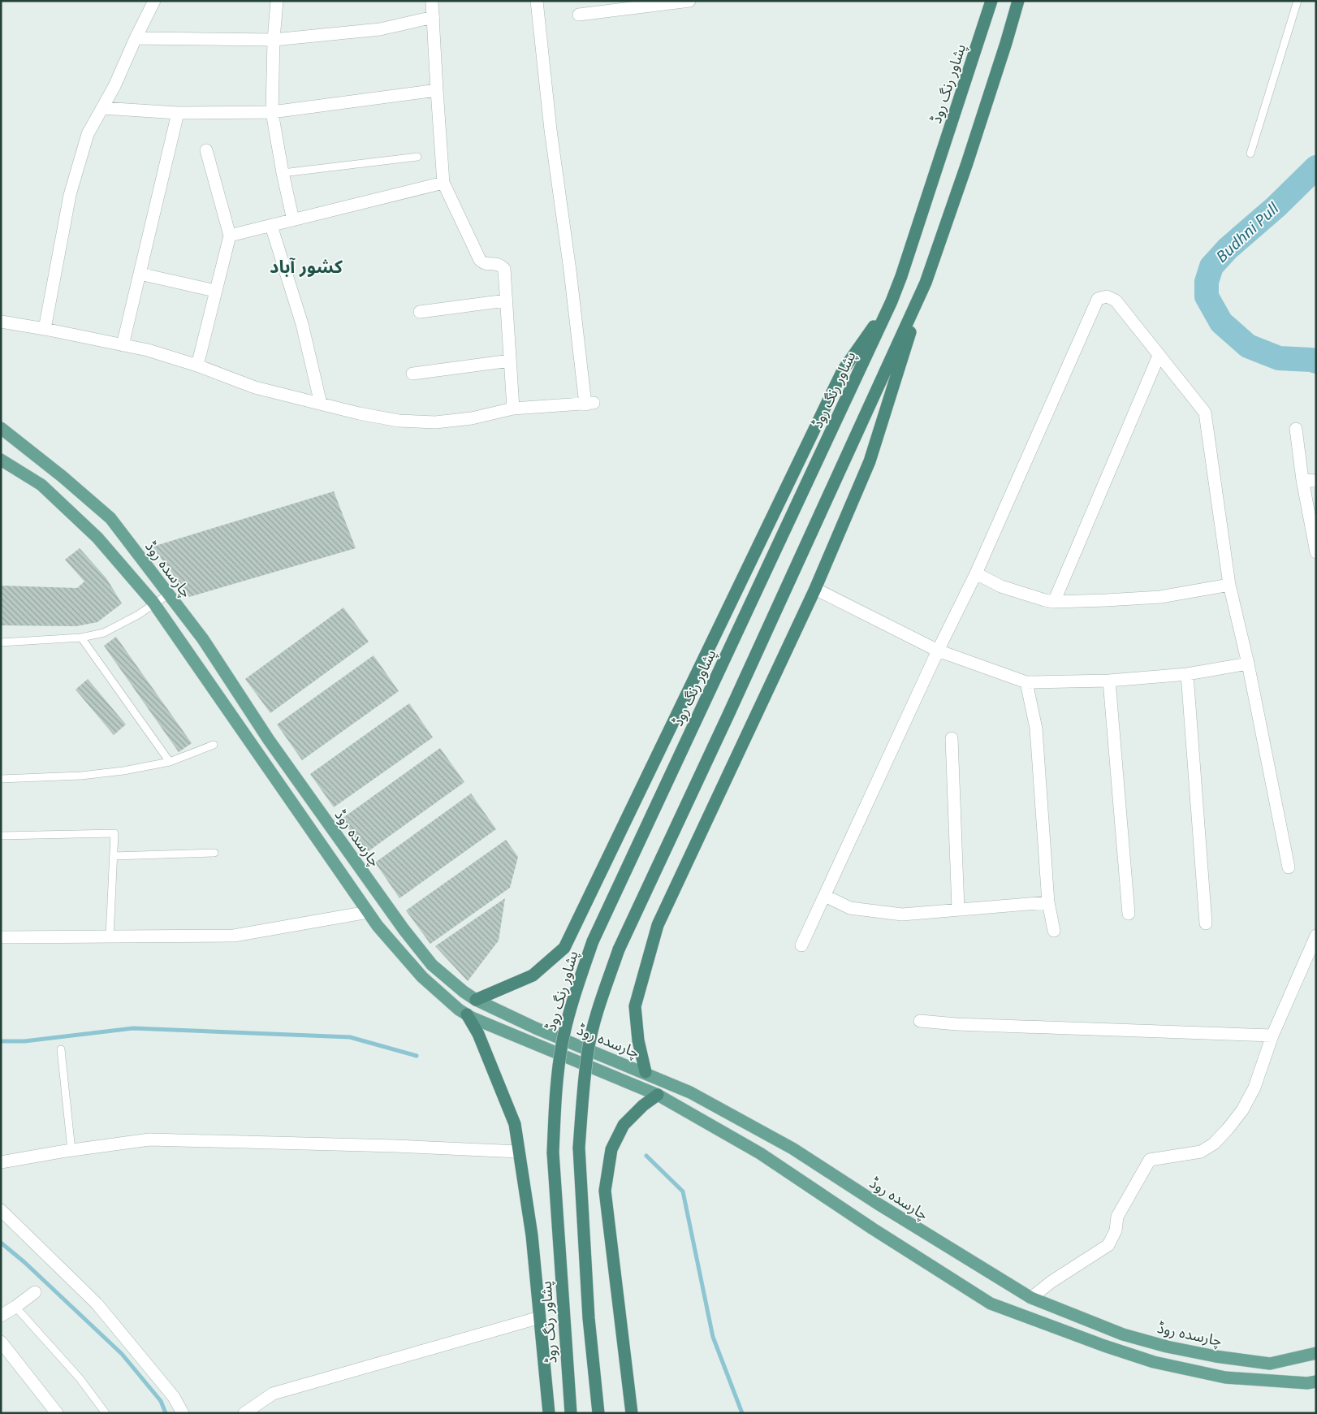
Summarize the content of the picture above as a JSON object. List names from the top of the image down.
{
  "streets": {
    "highway": ["پشاور رنگ روڈ"],
    "main road": ["چارسدہ روڈ"]
  },
  "districts": ["کشور آباد"],
  "water": ["Budhni Pull"]
}
